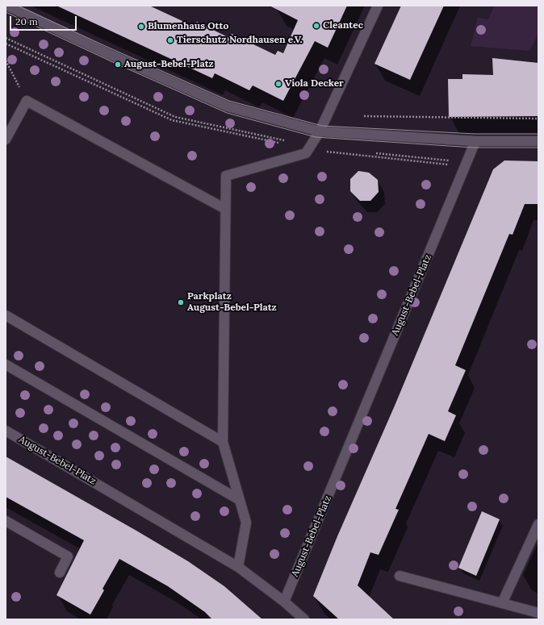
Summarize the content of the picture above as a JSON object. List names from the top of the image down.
{
  "streets": {
    "street": ["August-Bebel-Platz"]
  },
  "places": [
    "Cleantec",
    "Blumenhaus Otto",
    "Tierschutz Nordhausen e.V.",
    "August-Bebel-Platz",
    "Viola Decker",
    "Parkplatz August-Bebel-Platz"
  ],
  "scale_bar": "20 m"
}
